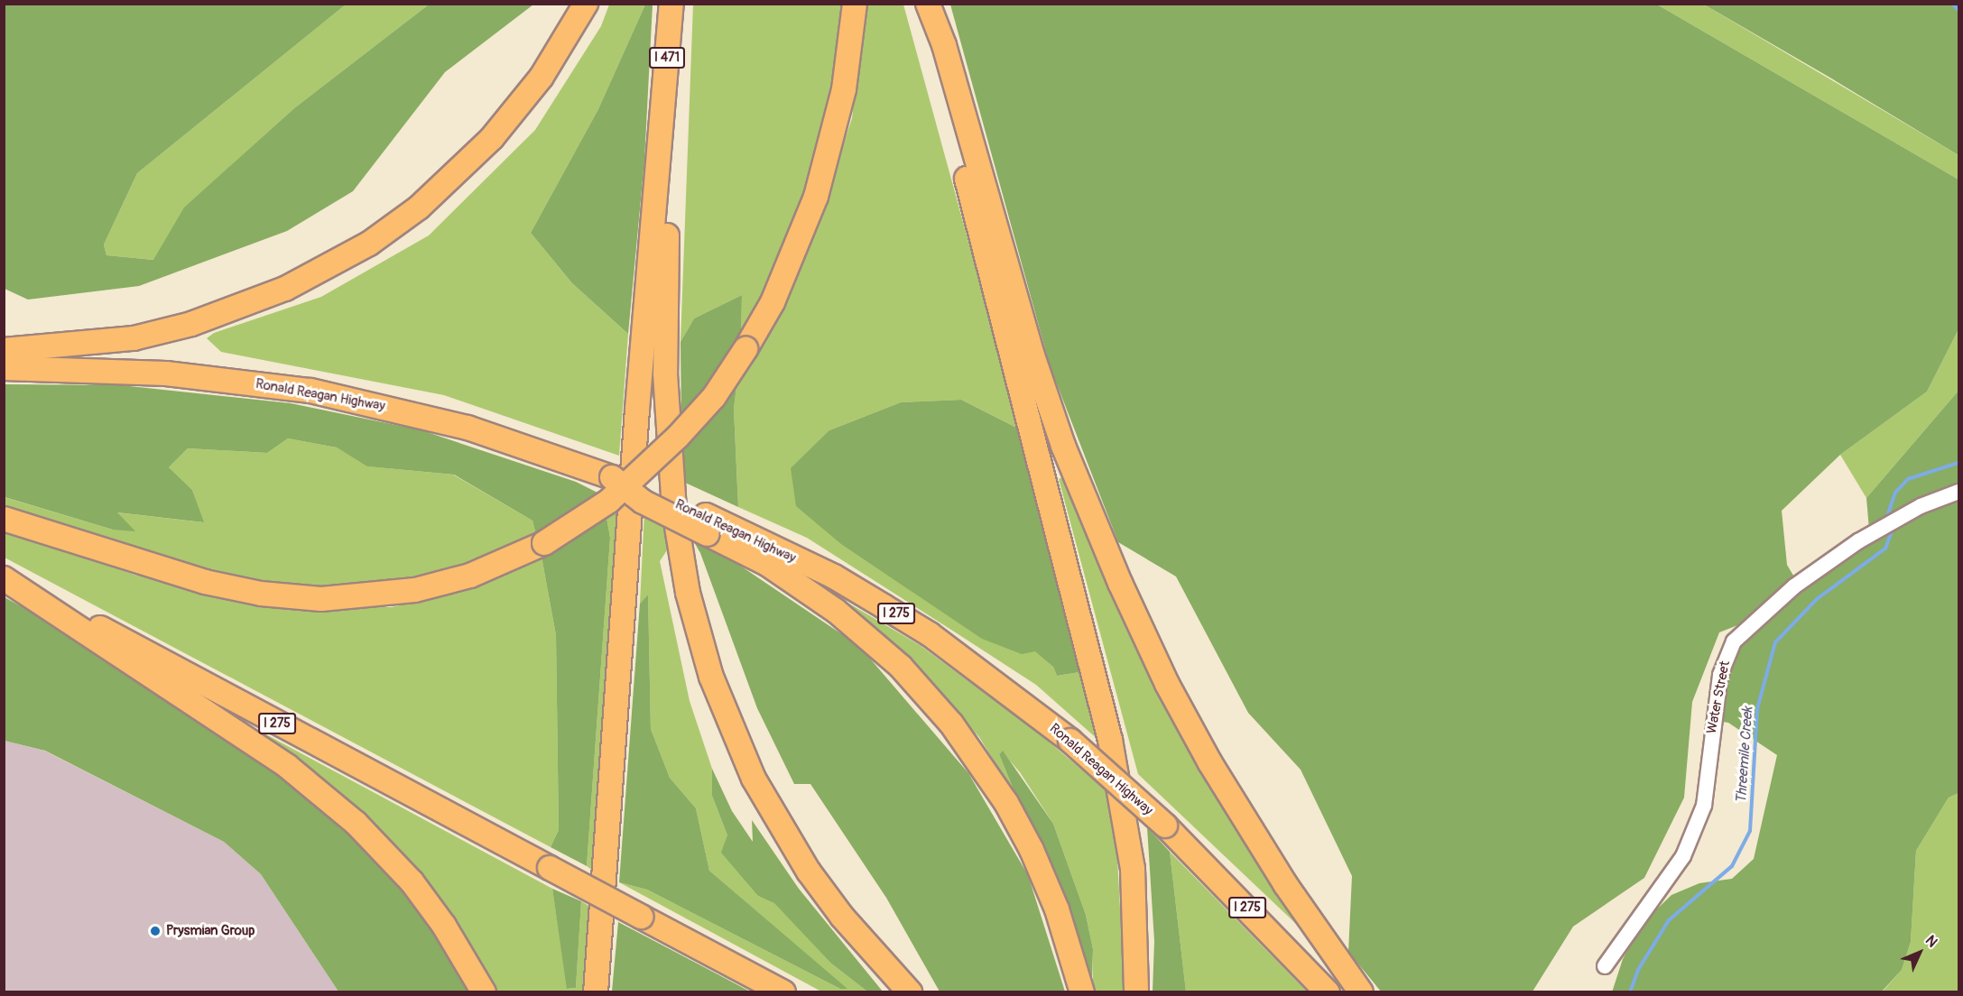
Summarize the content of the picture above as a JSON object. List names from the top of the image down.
{
  "streets": {
    "highway": ["I 471", "Ronald Reagan Highway", "I 275"],
    "street": ["Water Street"]
  },
  "water": ["Threemile Creek"],
  "places": ["Prysmian Group"],
  "north": "top right"
}
